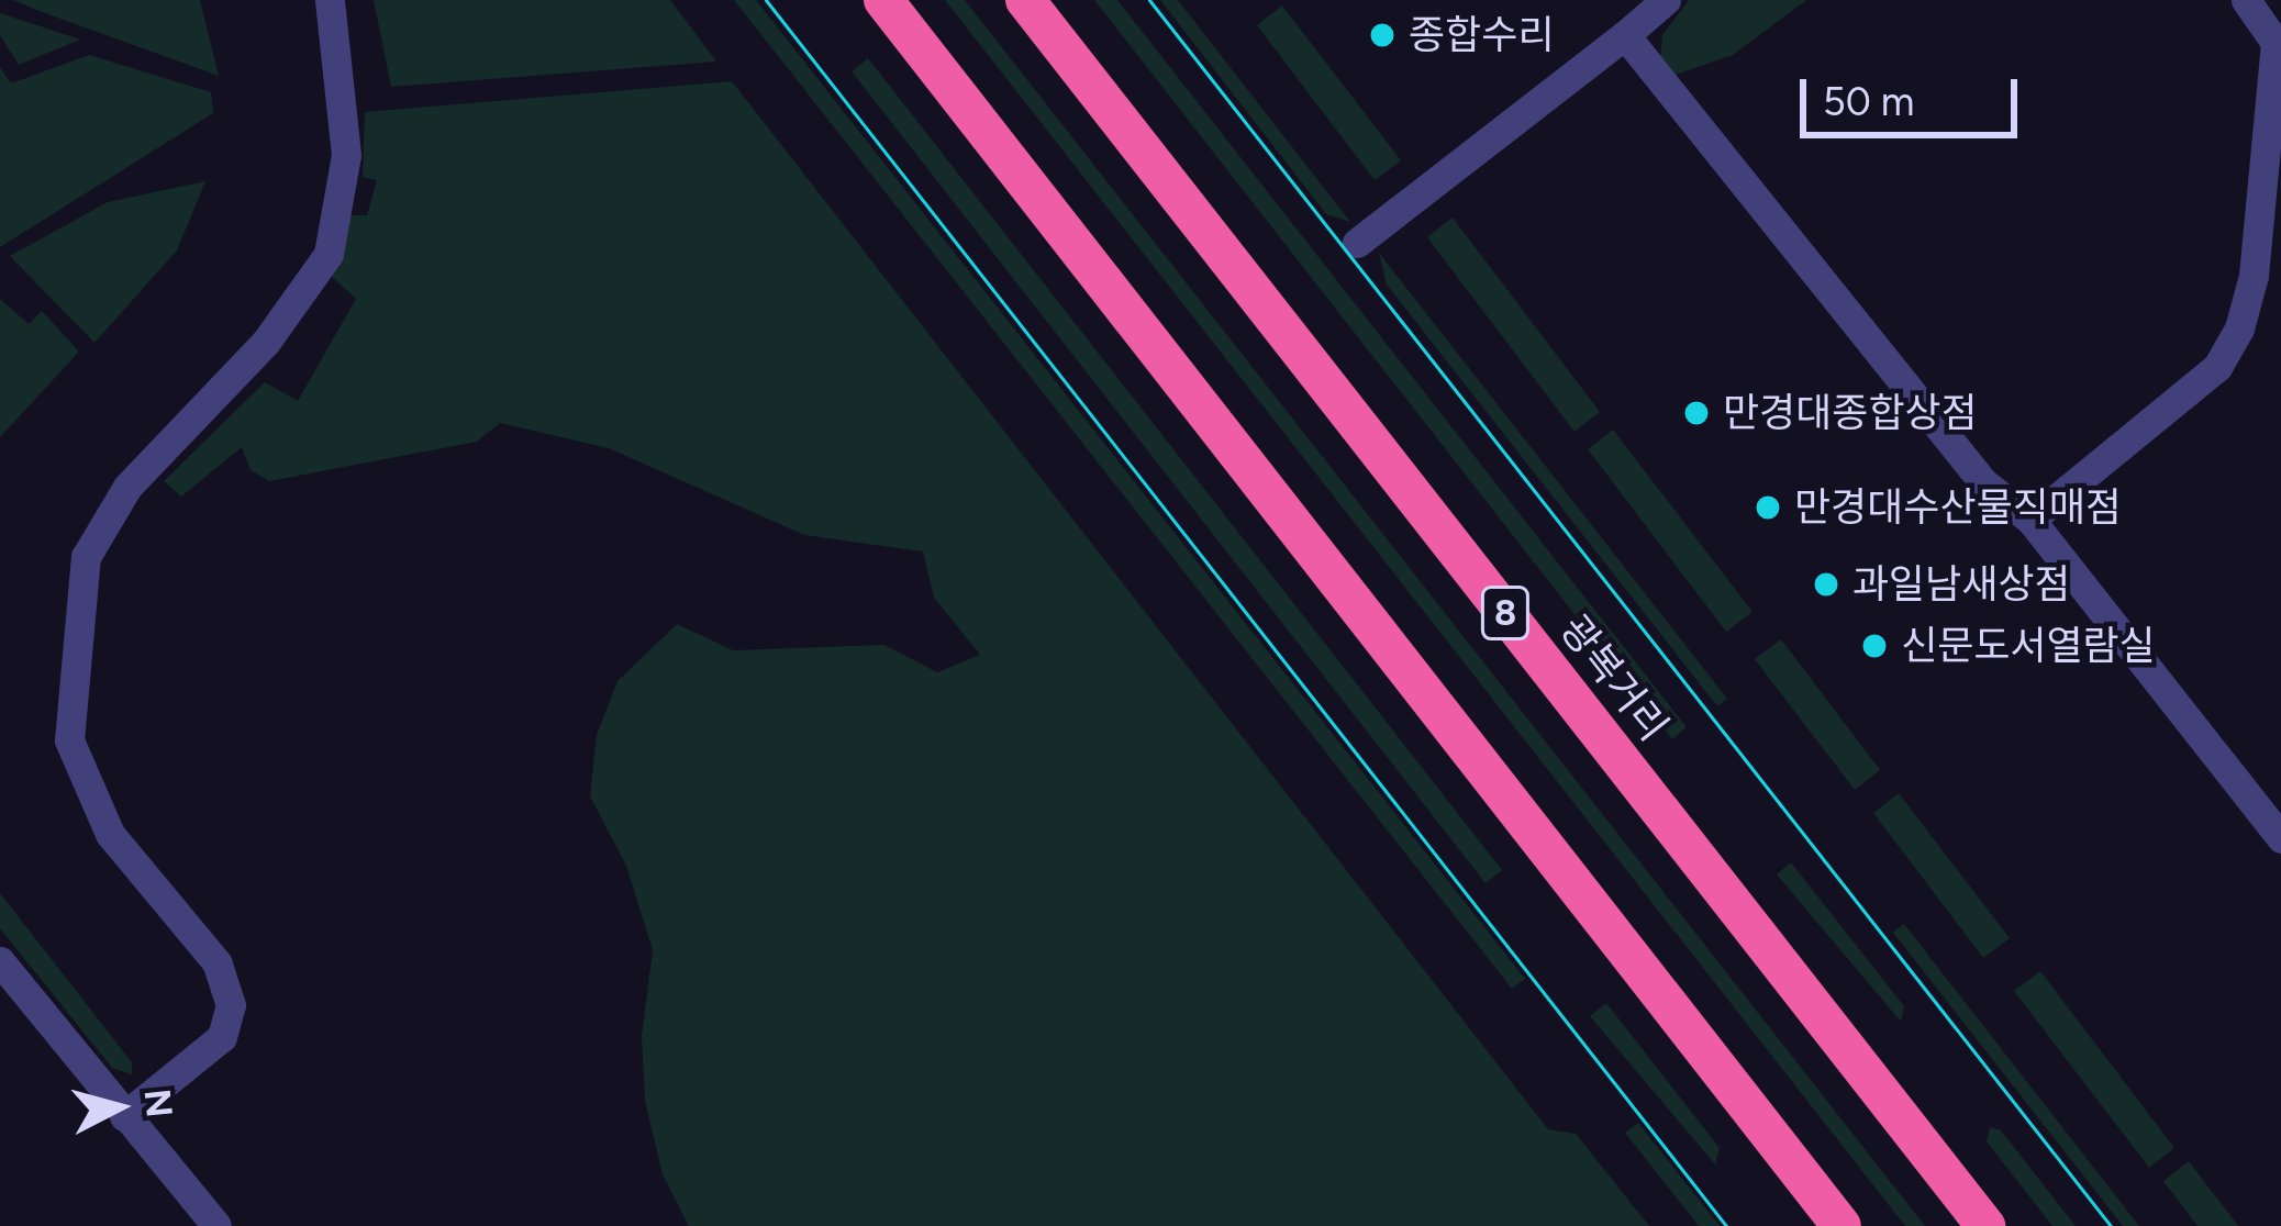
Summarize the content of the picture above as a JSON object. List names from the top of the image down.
{
  "streets": {
    "highway": ["8", "광복거리"]
  },
  "places": [
    "종합수리",
    "만경대종합상점",
    "만경대수산물직매점",
    "과일남새상점",
    "신문도서열람실"
  ],
  "scale_bar": "50 m",
  "north": "right"
}
